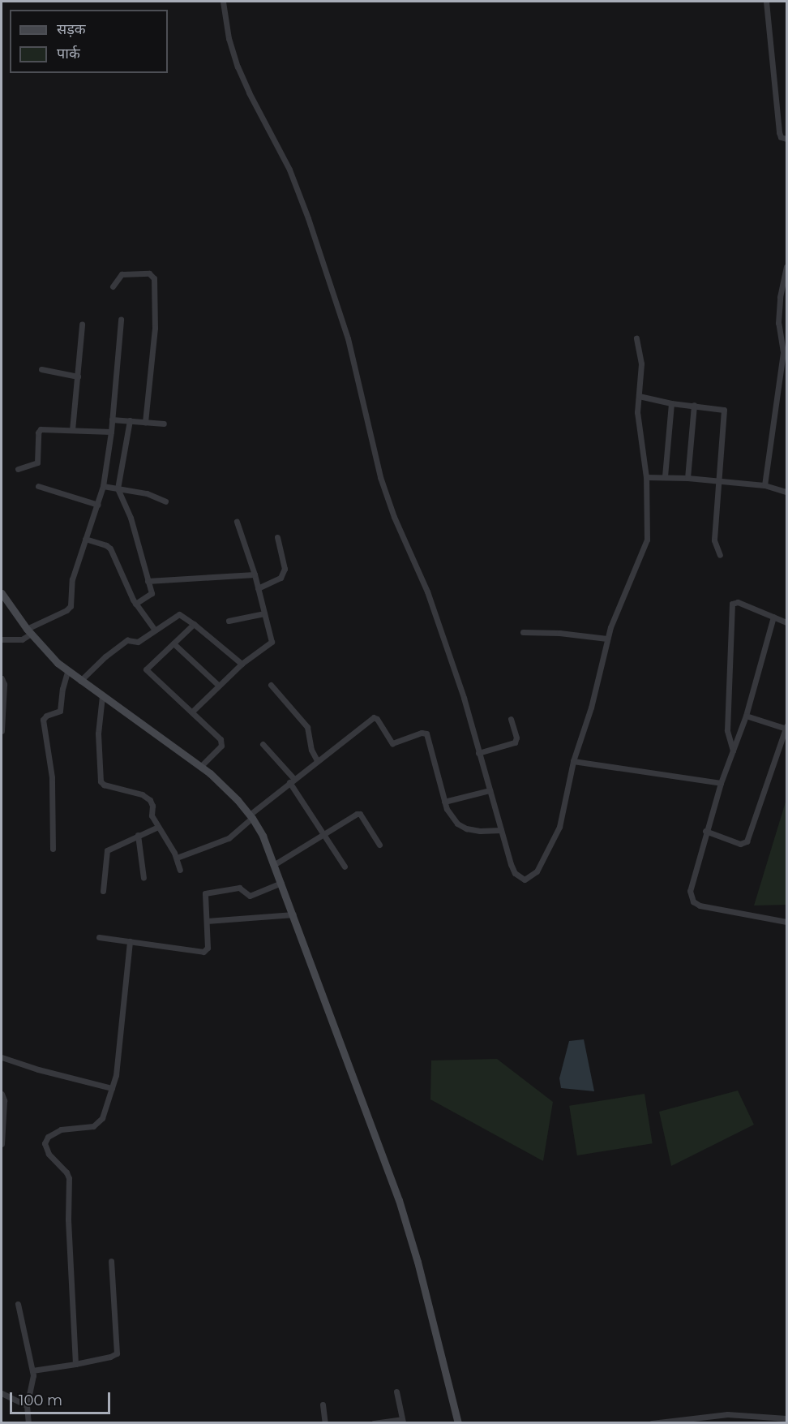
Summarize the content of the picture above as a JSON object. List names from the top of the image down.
{
  "legend": ["सड़क", "पार्क"],
  "scale_bar": "100 m"
}
